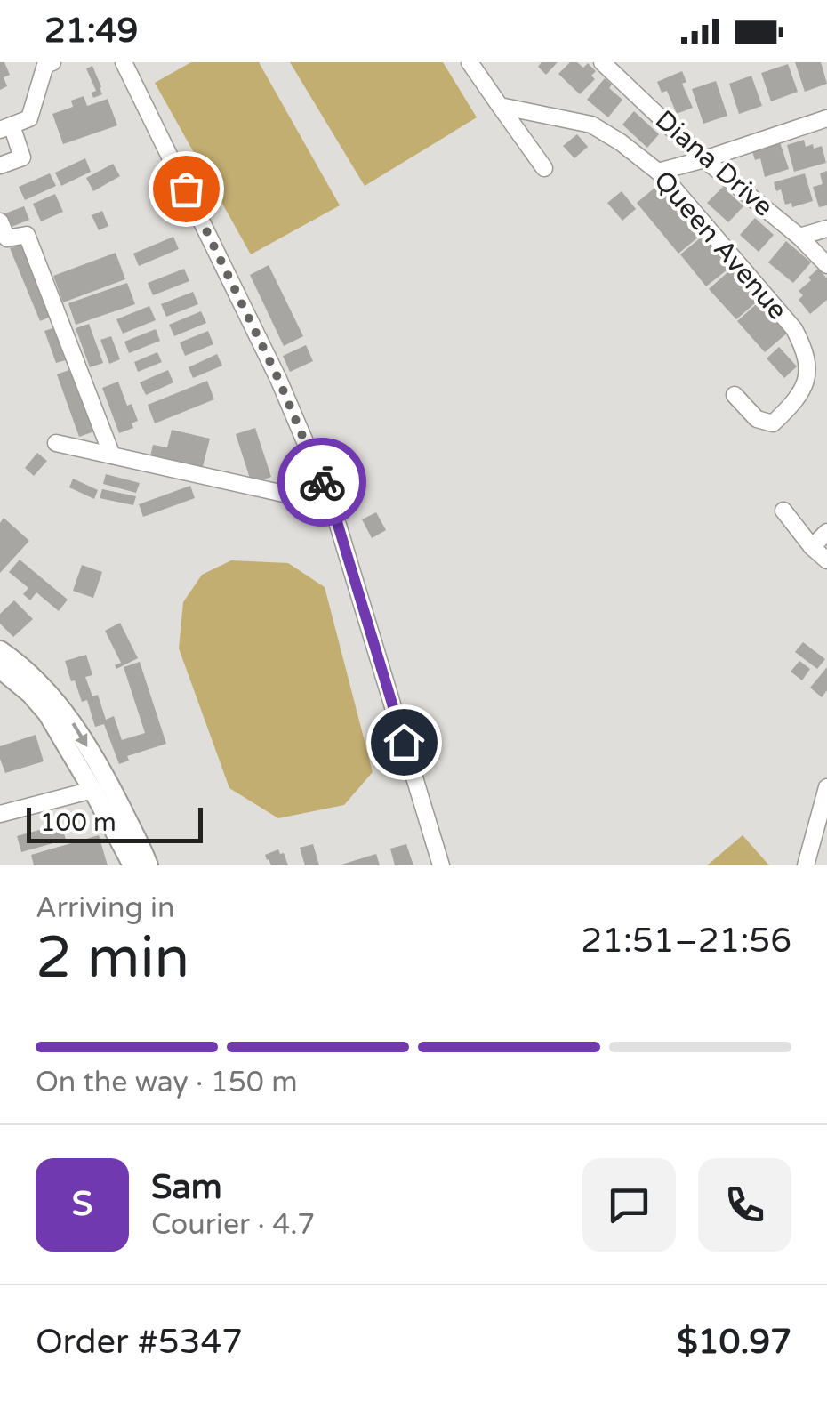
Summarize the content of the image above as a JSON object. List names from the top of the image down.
{
  "streets": {
    "street": ["Diana Drive", "Queen Avenue"]
  },
  "scale_bar": "100 m",
  "page": {
    "status": "21:49",
    "scale": "100 m",
    "heading": ["2 min", "Arriving in", "21:51–21:56"],
    "panel": [
      "Sam",
      "Courier · 4.7",
      "Order #5347",
      "$10.97"
    ],
    "bar": "On the way · 150 m",
    "round": "S"
  }
}
